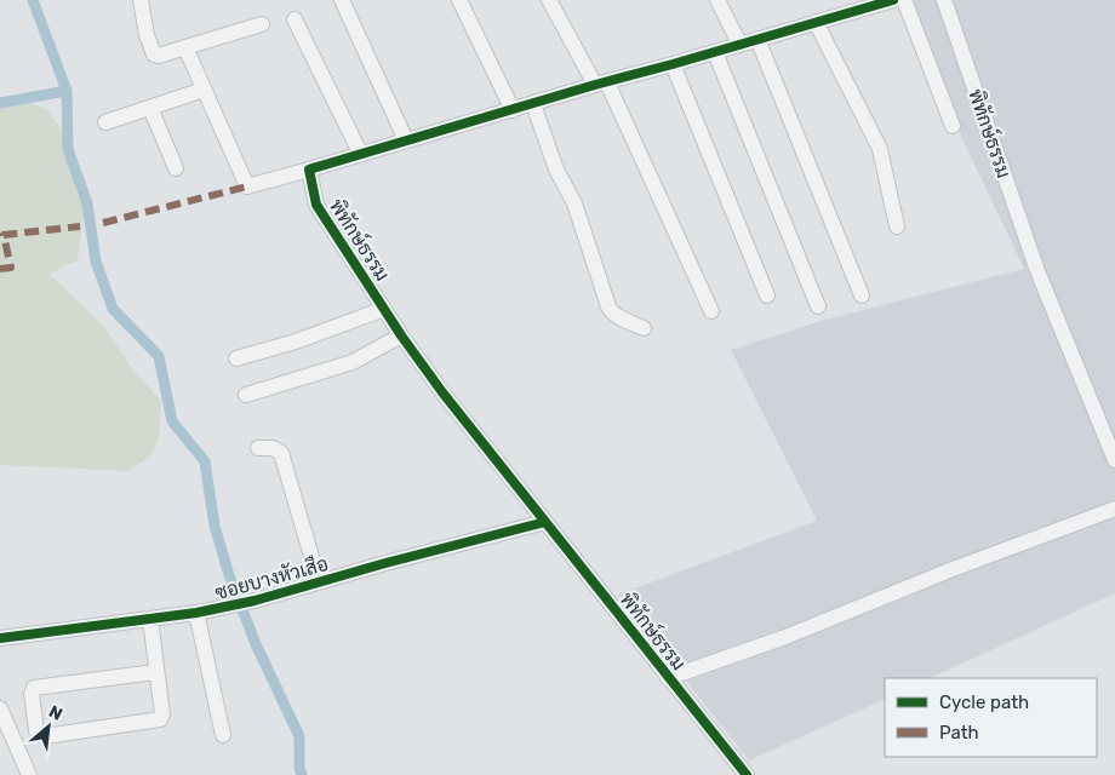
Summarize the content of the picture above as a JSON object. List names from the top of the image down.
{
  "streets": {
    "street": ["พิทักษ์ธรรม", "ซอยบางหัวเสือ"]
  },
  "crossings": [
    ["พิทักษ์ธรรม", "ซอยบางหัวเสือ"]
  ],
  "legend": ["Cycle path", "Path"],
  "north": "top right"
}
